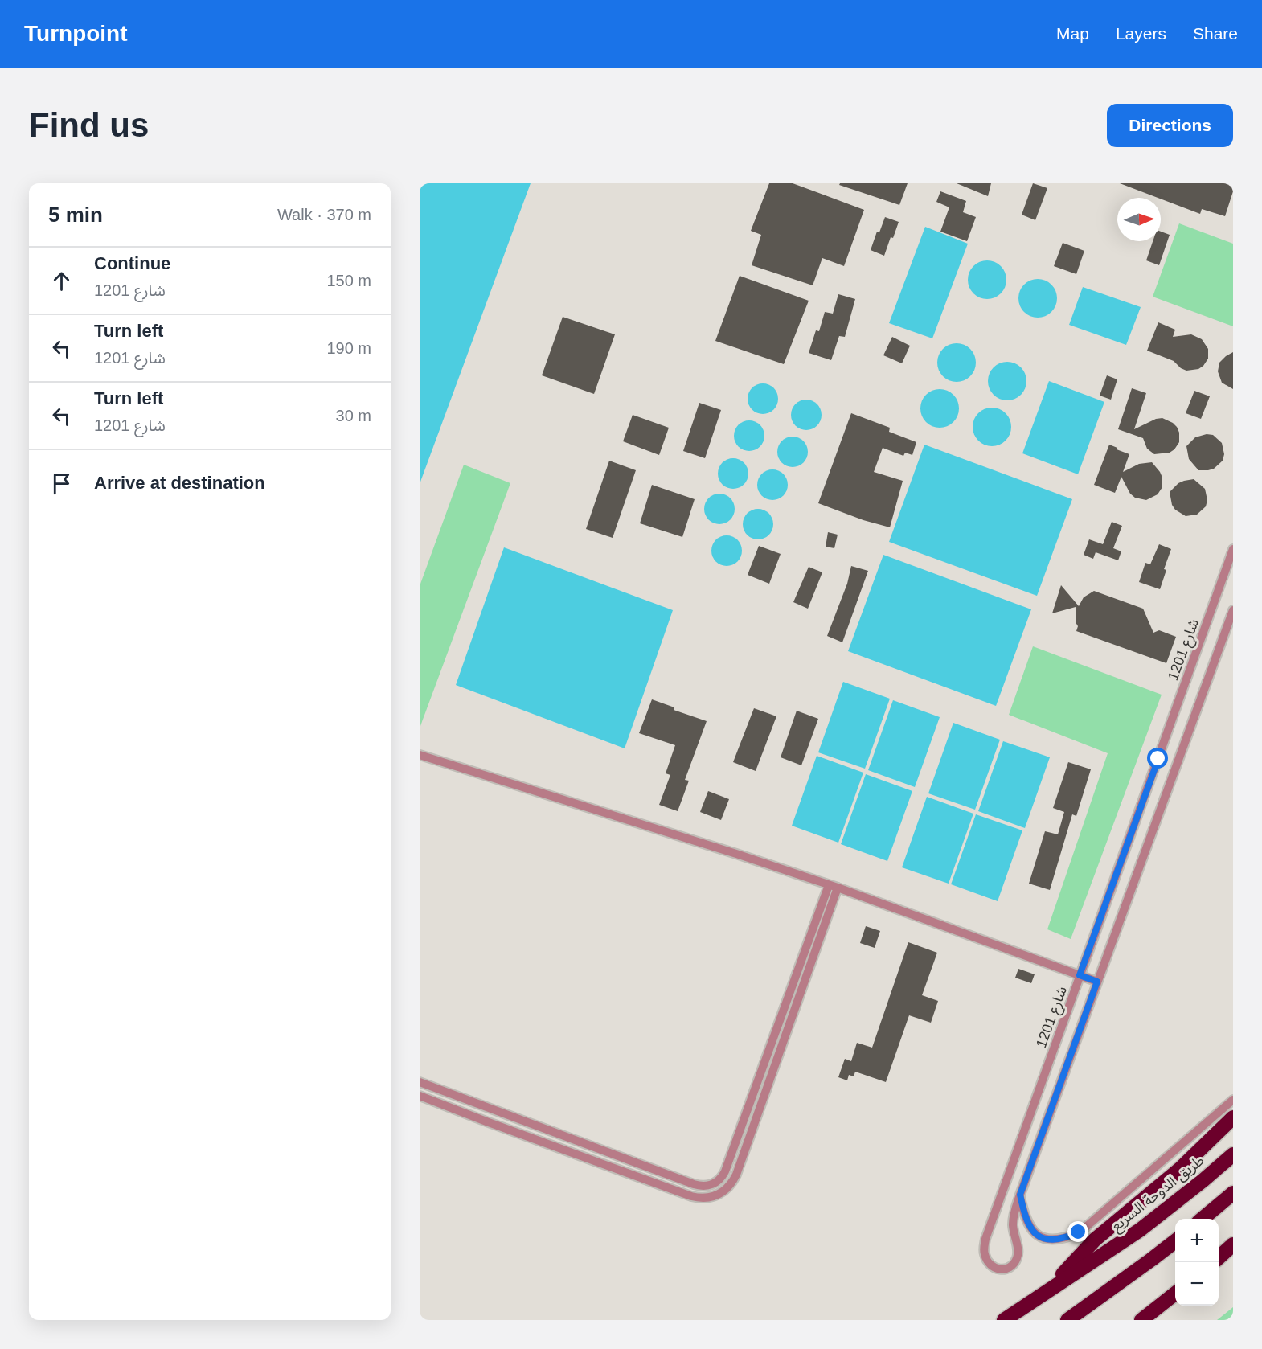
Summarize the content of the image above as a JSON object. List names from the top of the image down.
{
  "streets": {
    "highway": ["طريق الدوحة السريع"],
    "street": ["شارع 1201"]
  },
  "north": "right",
  "page": {
    "header": "Turnpoint",
    "nav": ["Map", "Layers", "Share"],
    "buttons": "Directions",
    "title": "Find us",
    "heading": ["5 min", "Walk · 370 m"],
    "list": [
      ["Continue", "شارع 1201", "150 m"],
      ["Turn left", "شارع 1201", "190 m"],
      ["Turn left", "شارع 1201", "30 m"],
      "Arrive at destination"
    ],
    "map_buttons": ["+", "−"]
  }
}
